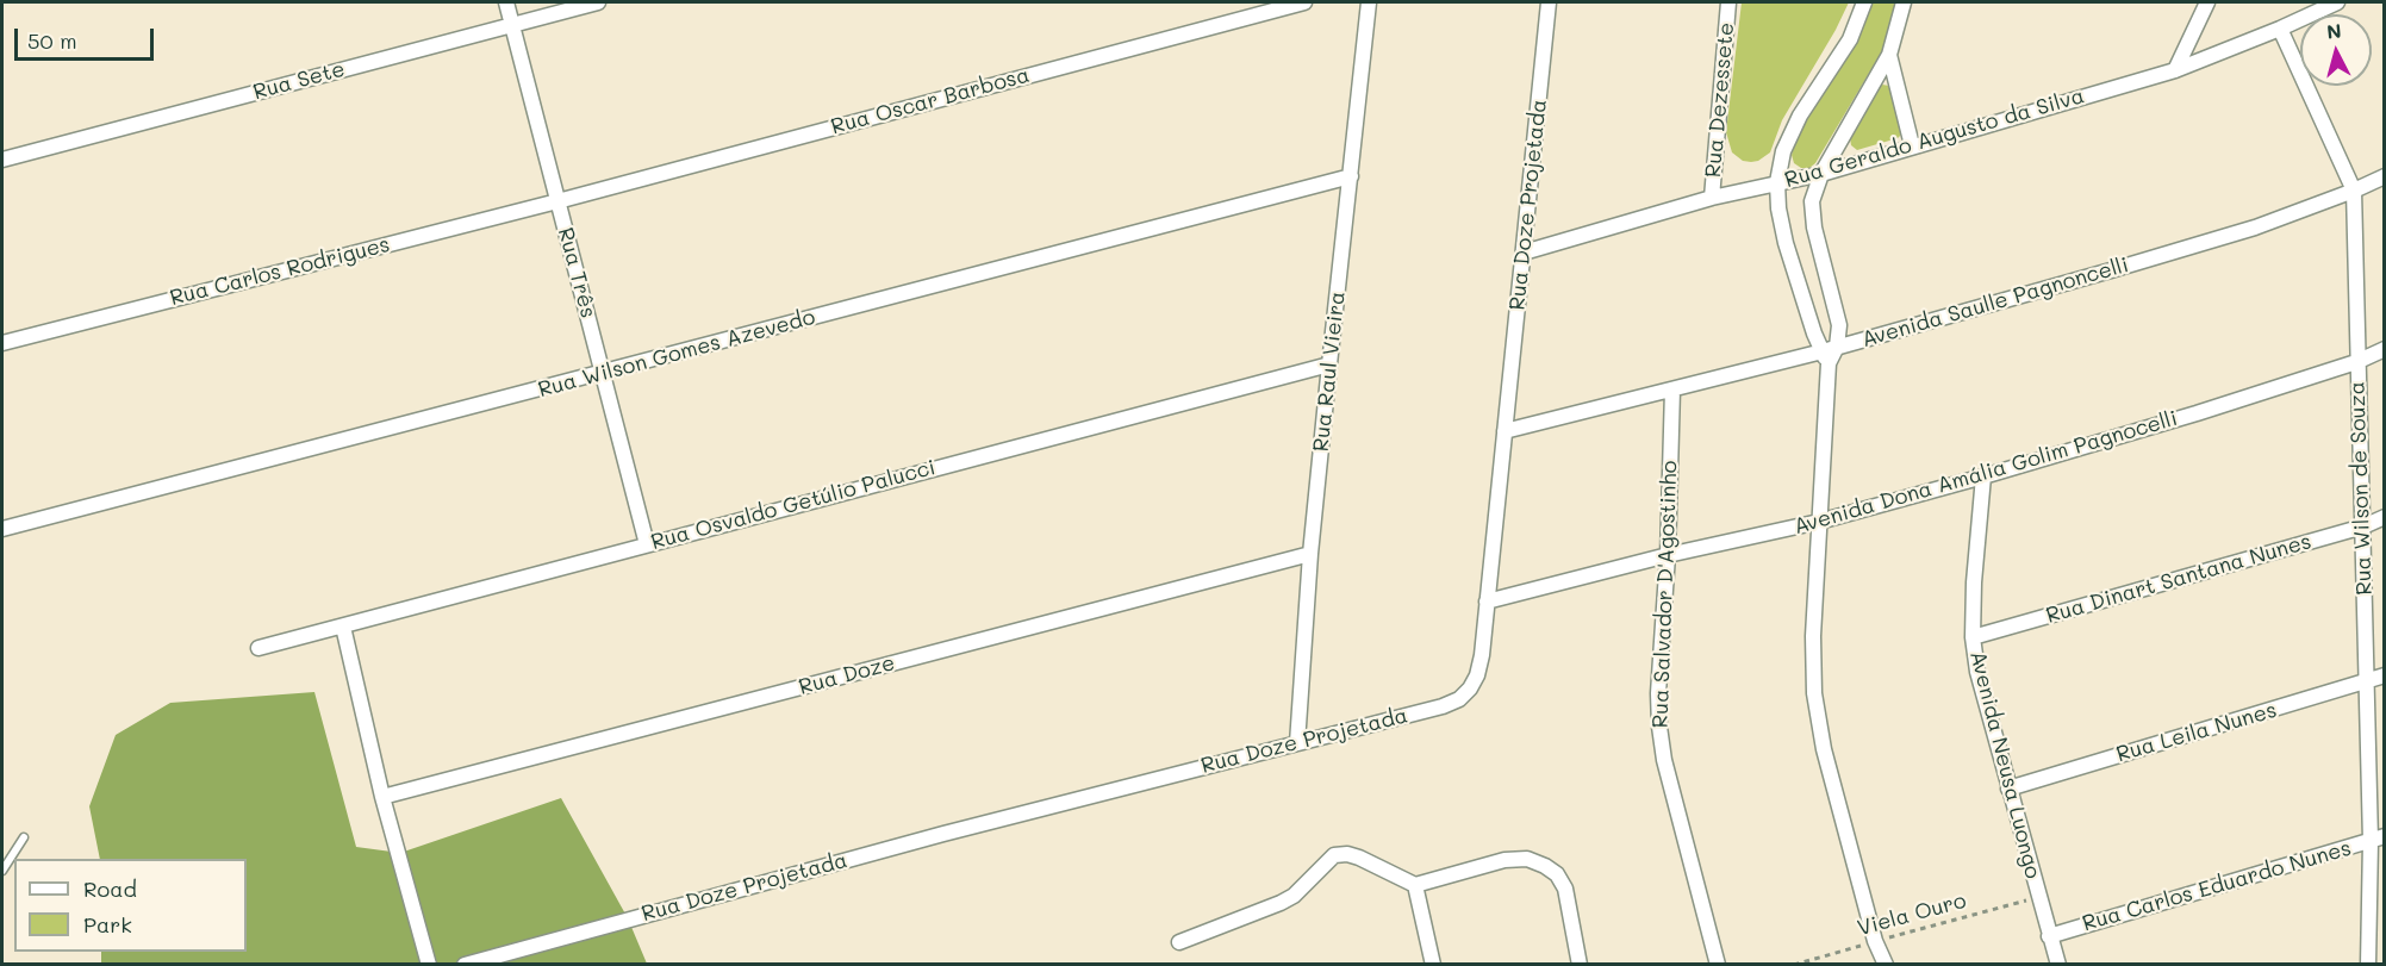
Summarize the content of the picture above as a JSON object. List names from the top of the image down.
{
  "streets": {
    "street": [
      "Rua Sete",
      "Rua Dezessete",
      "Rua Oscar Barbosa",
      "Rua Geraldo Augusto da Silva",
      "Rua Doze Projetada",
      "Rua Carlos Rodrigues",
      "Rua Três",
      "Avenida Saulle Pagnoncelli",
      "Rua Wilson Gomes Azevedo",
      "Rua Raul Vieira",
      "Avenida Dona Amália Golim Pagnocelli",
      "Rua Wilson de Souza",
      "Rua Osvaldo Getúlio Palucci",
      "Rua Dinart Santana Nunes",
      "Rua Salvador D'Agostinho",
      "Rua Doze",
      "Rua Leila Nunes",
      "Avenida Neusa Luongo",
      "Rua Carlos Eduardo Nunes"
    ],
    "path": ["Viela Ouro"]
  },
  "crossings": [
    ["Rua Sete", "Rua Três"],
    ["Rua Dezessete", "Rua Geraldo Augusto da Silva"],
    ["Rua Oscar Barbosa", "Rua Carlos Rodrigues"],
    ["Rua Oscar Barbosa", "Rua Três"],
    ["Rua Geraldo Augusto da Silva", "Rua Doze Projetada"],
    ["Rua Geraldo Augusto da Silva", "Rua Wilson de Souza"],
    ["Rua Doze Projetada", "Avenida Saulle Pagnoncelli"],
    ["Rua Doze Projetada", "Rua Raul Vieira"],
    ["Rua Doze Projetada", "Avenida Dona Amália Golim Pagnocelli"],
    ["Rua Carlos Rodrigues", "Rua Três"],
    ["Rua Três", "Rua Wilson Gomes Azevedo"],
    ["Rua Três", "Rua Osvaldo Getúlio Palucci"],
    ["Avenida Saulle Pagnoncelli", "Rua Wilson de Souza"],
    ["Avenida Saulle Pagnoncelli", "Rua Salvador D'Agostinho"],
    ["Rua Wilson Gomes Azevedo", "Rua Raul Vieira"],
    ["Rua Raul Vieira", "Rua Osvaldo Getúlio Palucci"],
    ["Rua Raul Vieira", "Rua Doze"],
    ["Avenida Dona Amália Golim Pagnocelli", "Rua Wilson de Souza"],
    ["Avenida Dona Amália Golim Pagnocelli", "Rua Salvador D'Agostinho"],
    ["Avenida Dona Amália Golim Pagnocelli", "Avenida Neusa Luongo"],
    ["Rua Wilson de Souza", "Rua Dinart Santana Nunes"],
    ["Rua Wilson de Souza", "Rua Leila Nunes"],
    ["Rua Wilson de Souza", "Rua Carlos Eduardo Nunes"],
    ["Rua Dinart Santana Nunes", "Avenida Neusa Luongo"],
    ["Rua Leila Nunes", "Avenida Neusa Luongo"],
    ["Avenida Neusa Luongo", "Rua Carlos Eduardo Nunes"],
    ["Avenida Neusa Luongo", "Viela Ouro"]
  ],
  "legend": ["Road", "Park"],
  "scale_bar": "50 m",
  "north": "top"
}
